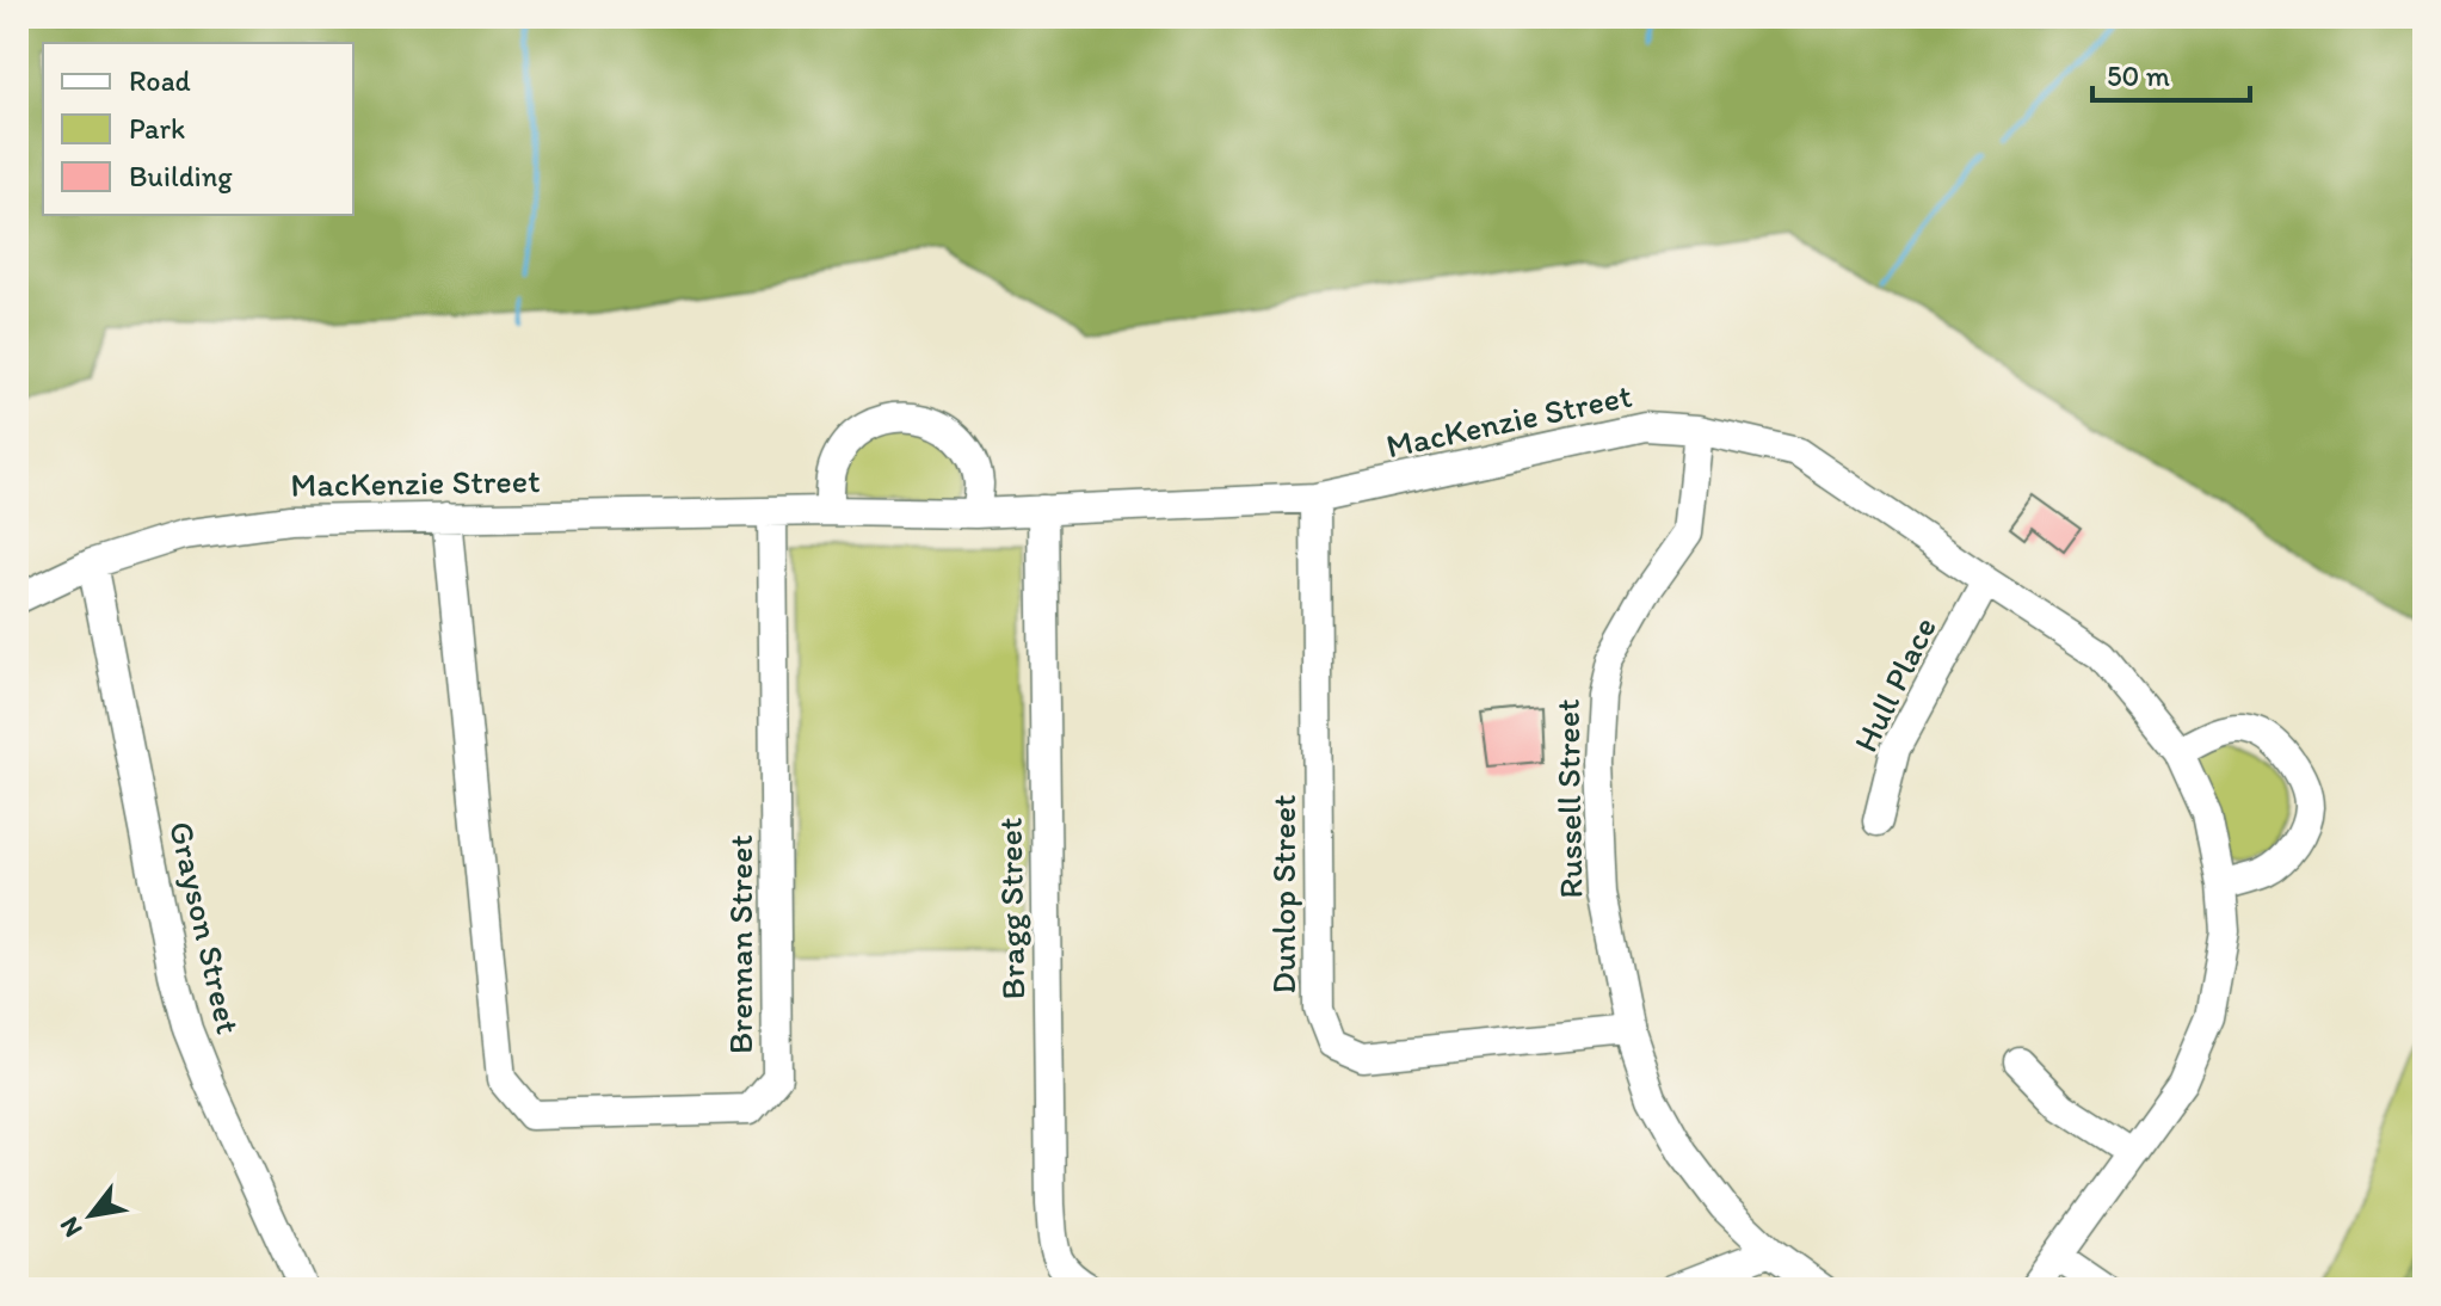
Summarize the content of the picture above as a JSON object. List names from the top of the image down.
{
  "streets": {
    "street": [
      "MacKenzie Street",
      "Hull Place",
      "Russell Street",
      "Dunlop Street",
      "Bragg Street",
      "Grayson Street",
      "Brennan Street"
    ]
  },
  "crossings": [
    ["MacKenzie Street", "Hull Place"],
    ["MacKenzie Street", "Russell Street"],
    ["MacKenzie Street", "Dunlop Street"],
    ["MacKenzie Street", "Bragg Street"],
    ["MacKenzie Street", "Grayson Street"],
    ["MacKenzie Street", "Brennan Street"],
    ["Russell Street", "Dunlop Street"]
  ],
  "legend": ["Road", "Park", "Building"],
  "scale_bar": "50 m",
  "north": "bottom left"
}
